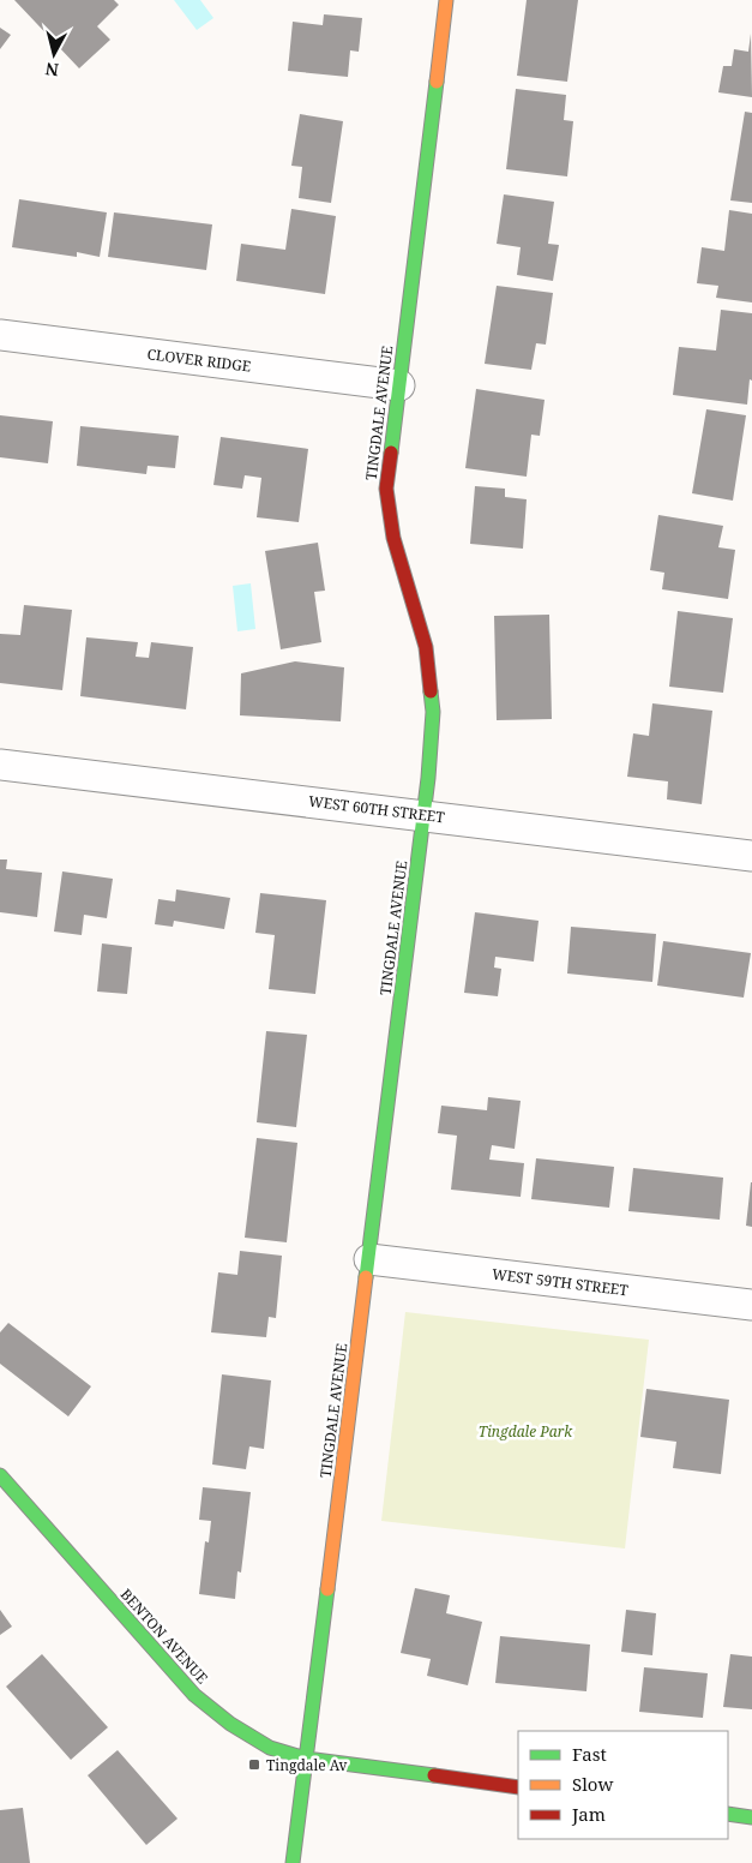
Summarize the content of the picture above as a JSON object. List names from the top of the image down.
{
  "streets": {
    "street": [
      "CLOVER RIDGE",
      "TINGDALE AVENUE",
      "WEST 60TH STREET",
      "WEST 59TH STREET",
      "BENTON AVENUE"
    ]
  },
  "crossings": [
    ["CLOVER RIDGE", "TINGDALE AVENUE"],
    ["TINGDALE AVENUE", "WEST 60TH STREET"],
    ["TINGDALE AVENUE", "WEST 59TH STREET"],
    ["TINGDALE AVENUE", "BENTON AVENUE"]
  ],
  "parks": ["Tingdale Park"],
  "places": {
    "transit": ["Tingdale Av"]
  },
  "legend": ["Fast", "Slow", "Jam"],
  "north": "bottom"
}
